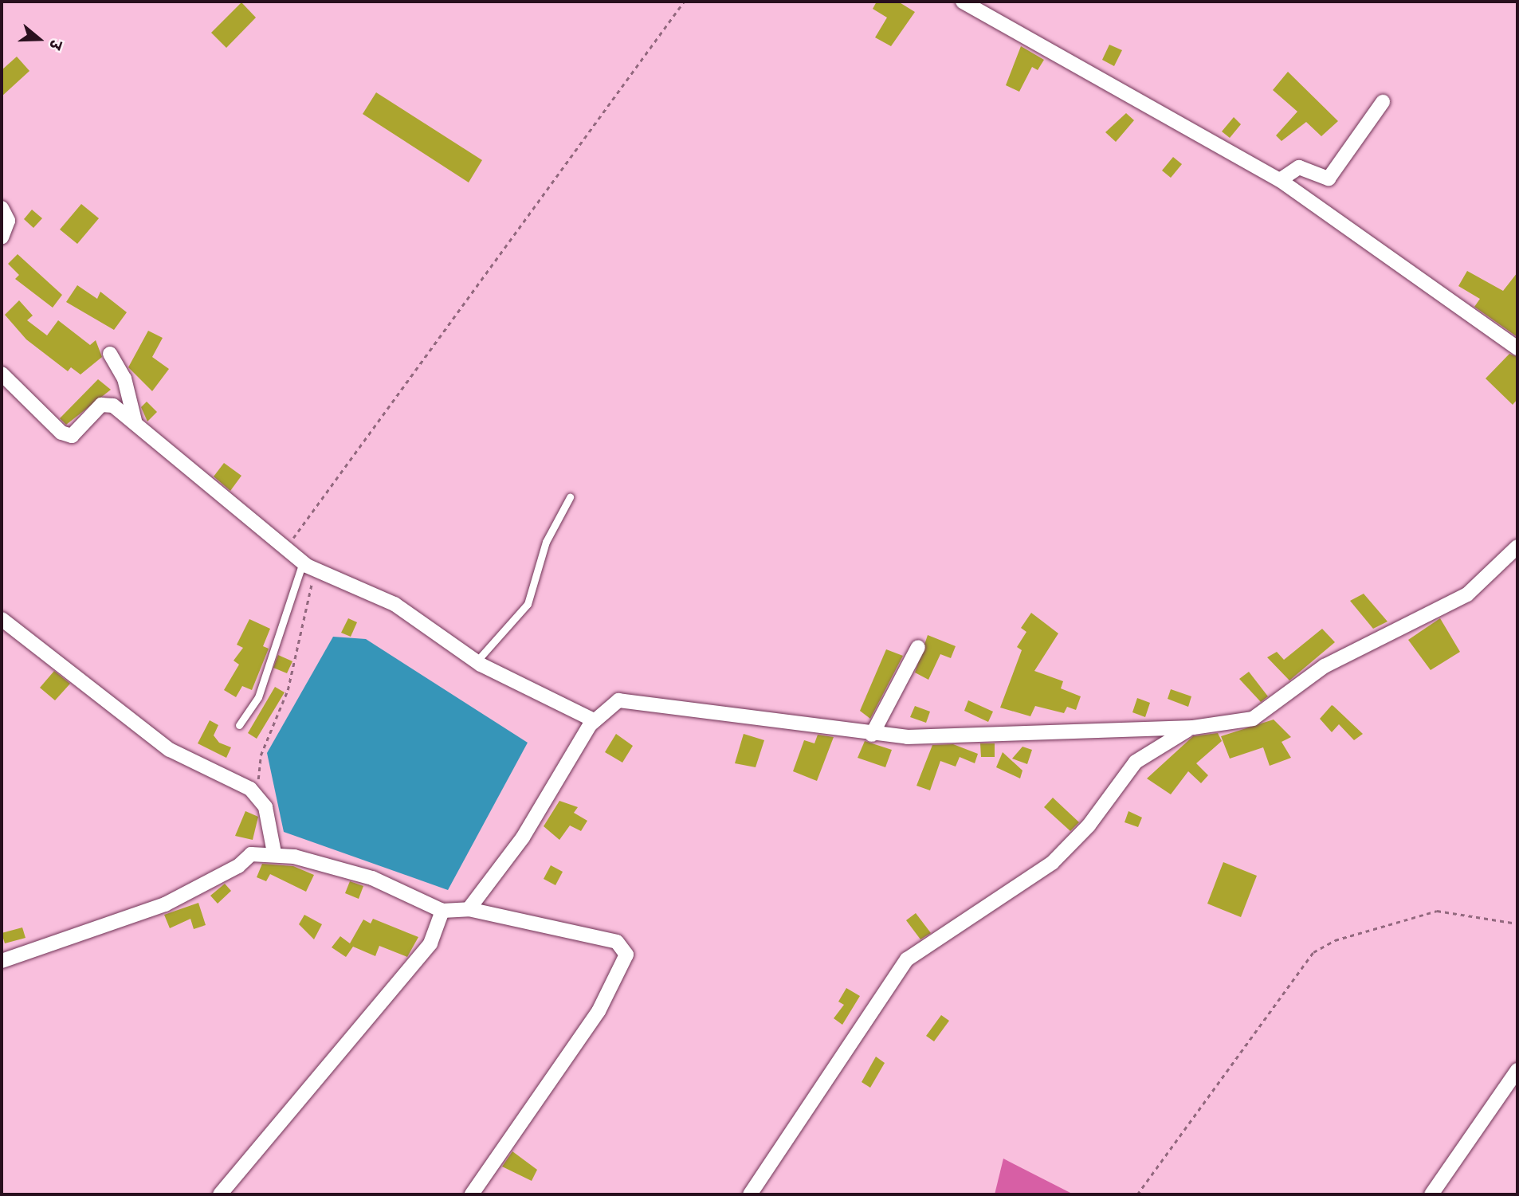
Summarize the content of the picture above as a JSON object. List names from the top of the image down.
{
  "north": "right"
}
